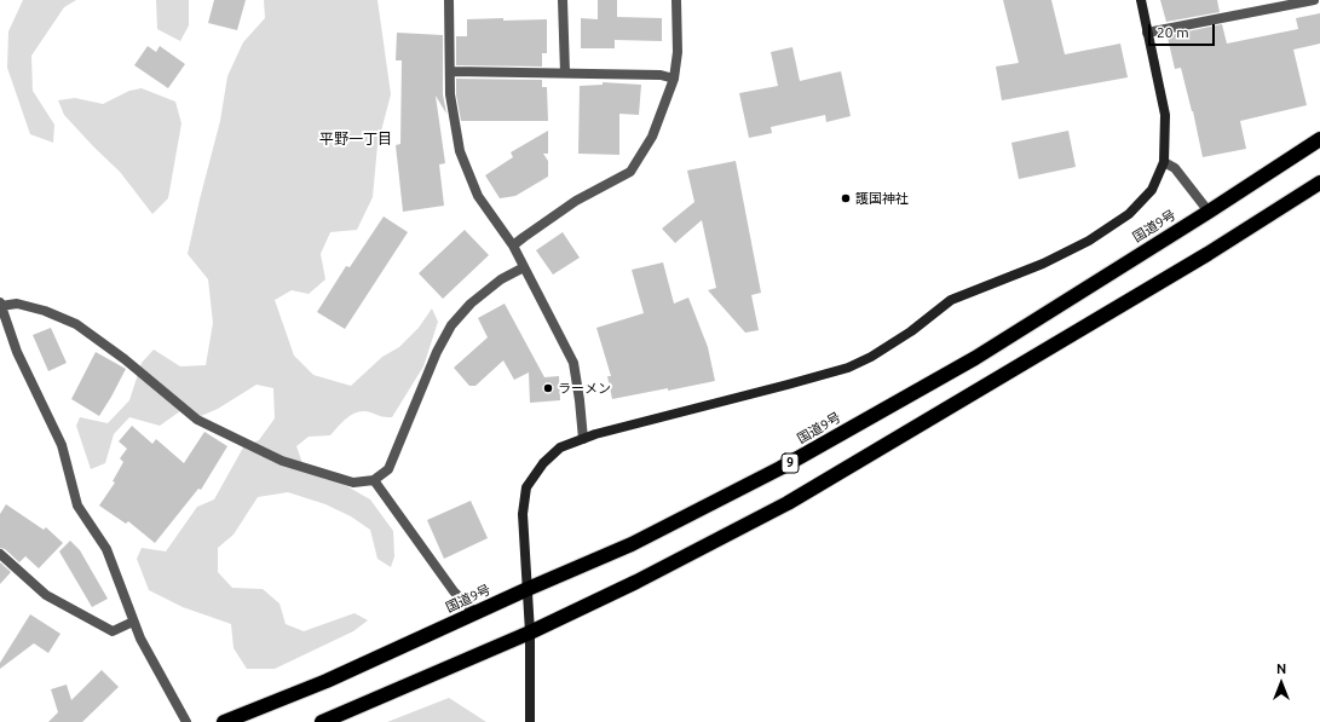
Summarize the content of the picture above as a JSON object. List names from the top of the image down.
{
  "streets": {
    "highway": ["国道9号", "9"]
  },
  "districts": ["平野一丁目"],
  "places": ["護国神社", "ラーメン"],
  "scale_bar": "20 m",
  "north": "top"
}
